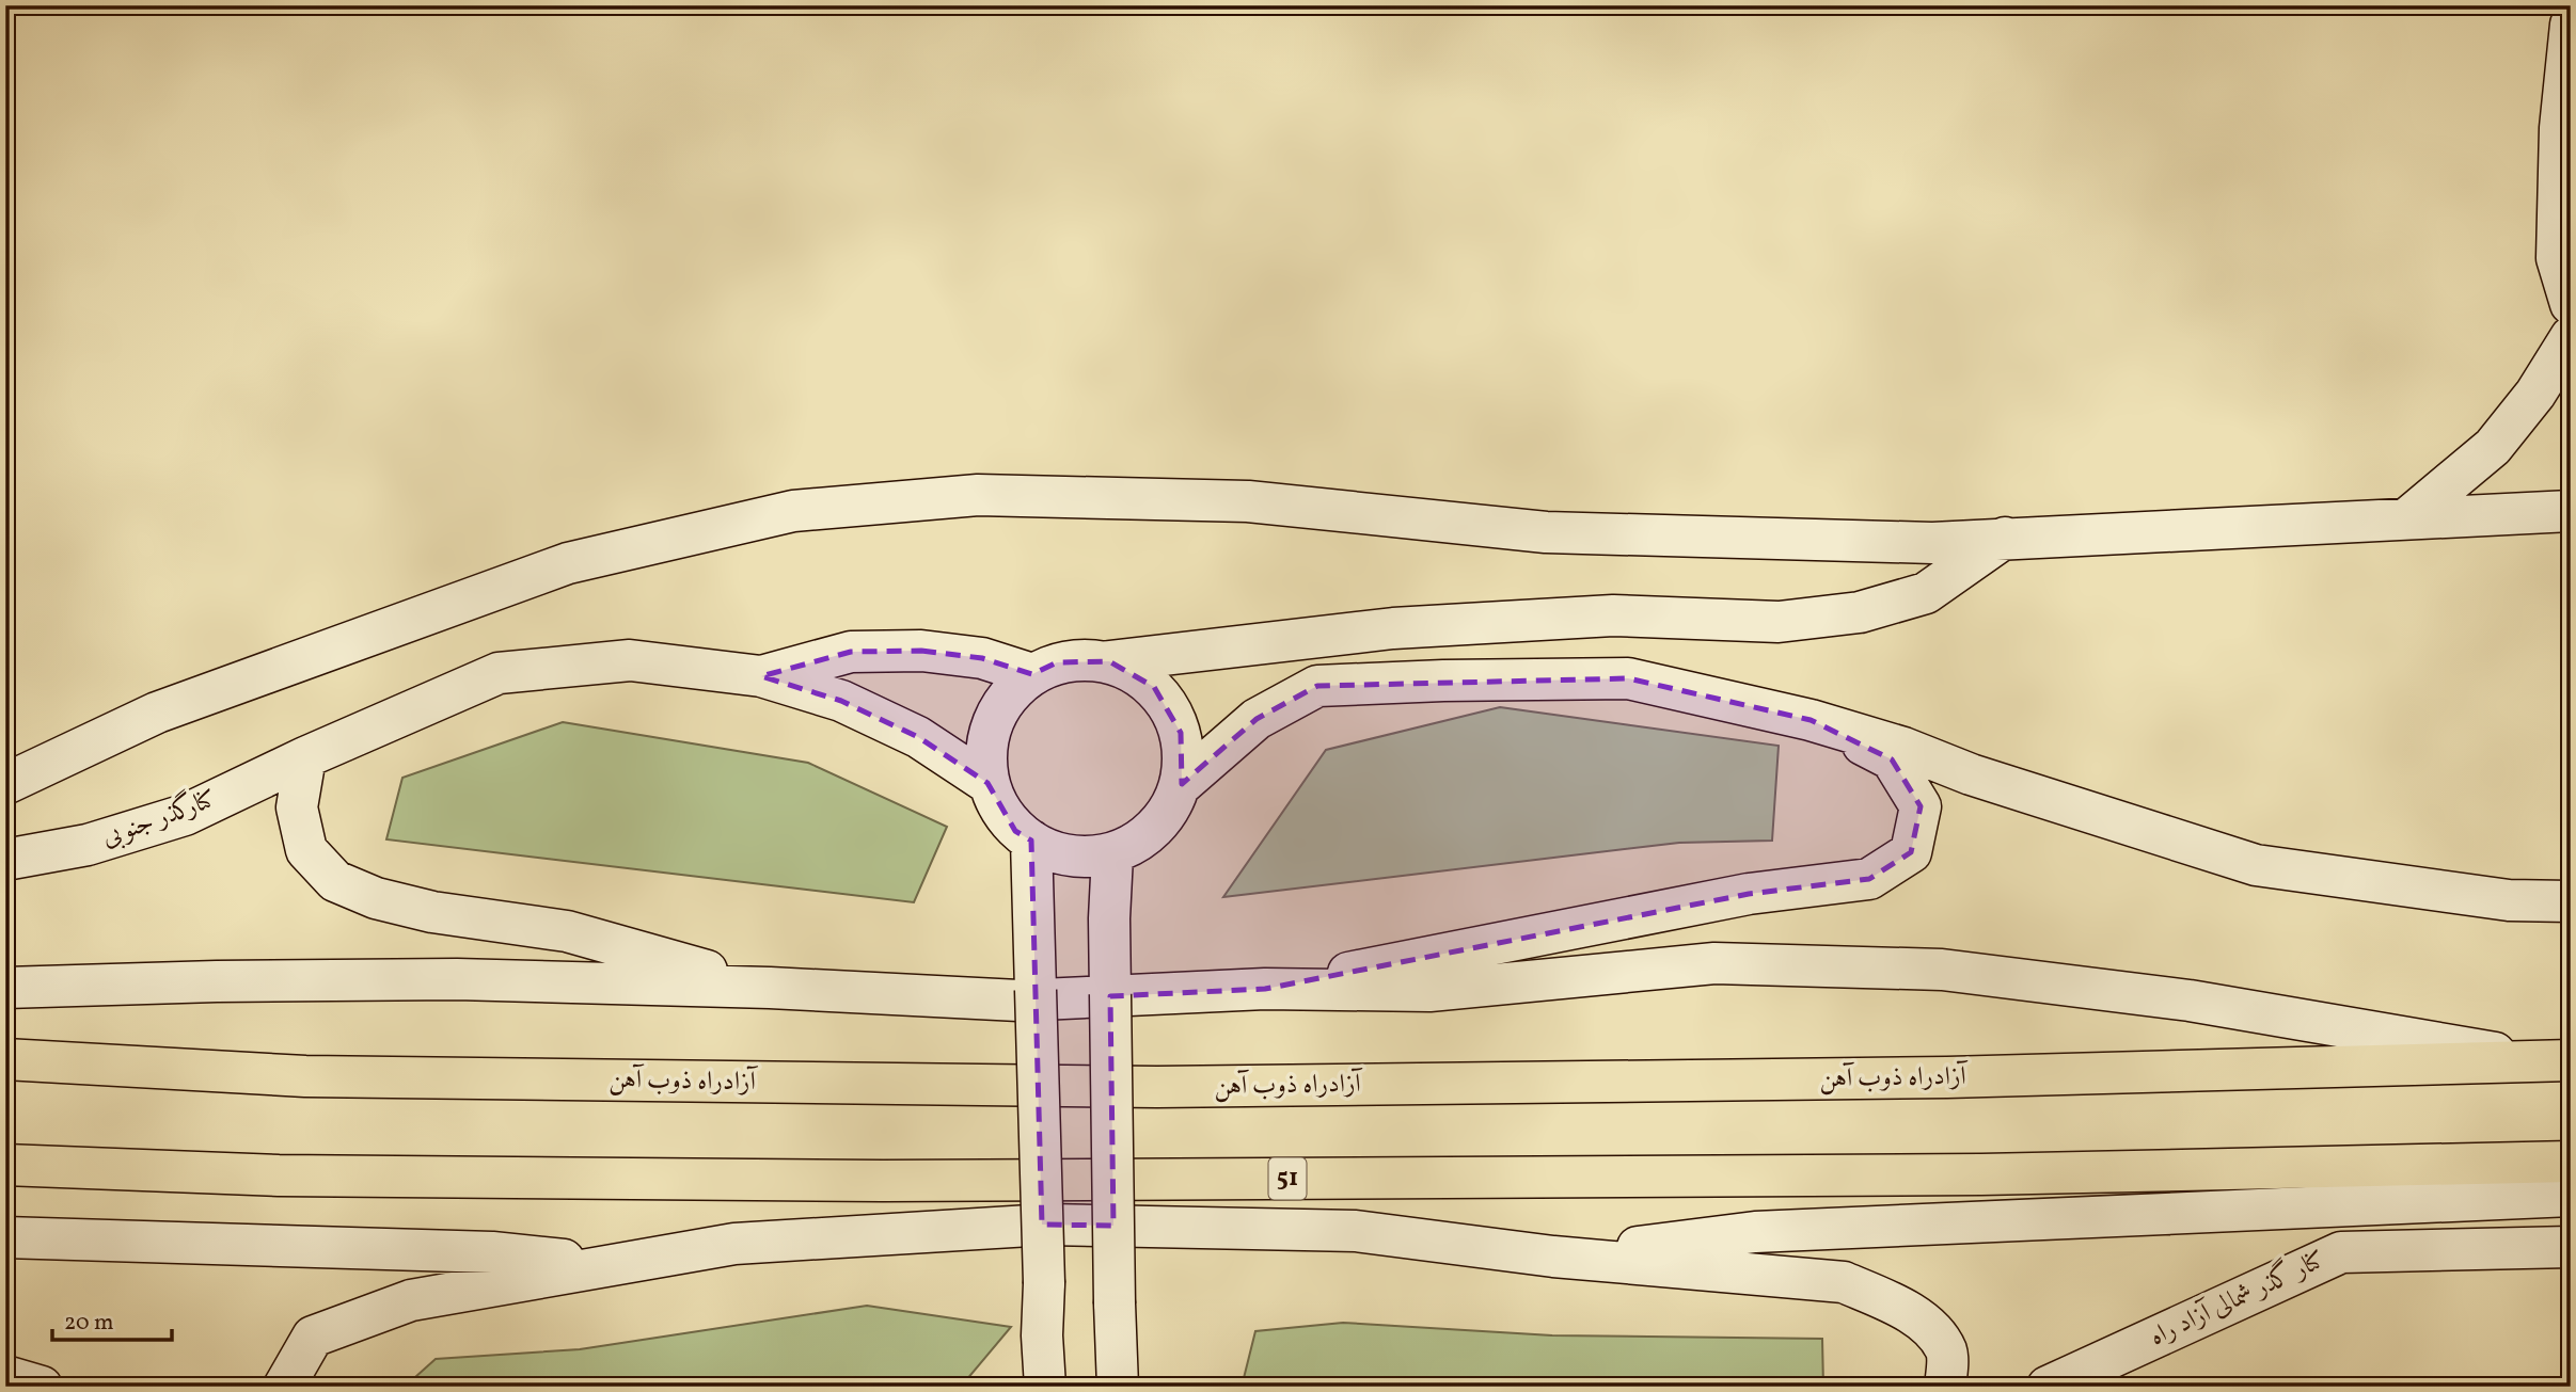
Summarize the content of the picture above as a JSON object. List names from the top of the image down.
{
  "streets": {
    "highway": ["آزادراه ذوب آهن", "51"],
    "main road": ["کنارگذر جنوبی", "کنار گذر شمالی آزاد راه"]
  },
  "scale_bar": "20 m"
}
